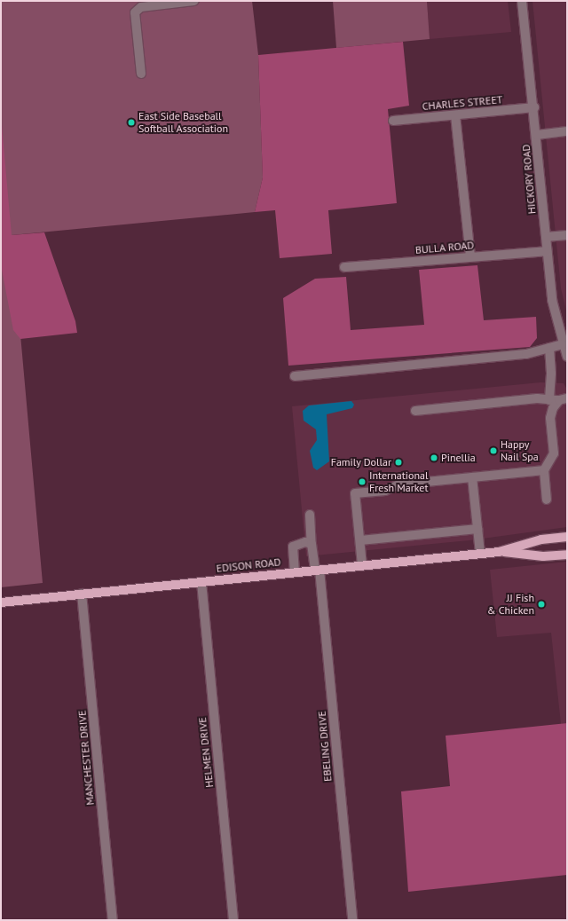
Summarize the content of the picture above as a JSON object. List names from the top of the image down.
{
  "streets": {
    "main road": ["EDISON ROAD"],
    "street": [
      "CHARLES STREET",
      "HICKORY ROAD",
      "BULLA ROAD",
      "EBELING DRIVE",
      "HELMEN DRIVE",
      "MANCHESTER DRIVE"
    ]
  },
  "crossings": [
    ["CHARLES STREET", "HICKORY ROAD"],
    ["HICKORY ROAD", "BULLA ROAD"],
    ["EDISON ROAD", "EBELING DRIVE"],
    ["EDISON ROAD", "HELMEN DRIVE"],
    ["EDISON ROAD", "MANCHESTER DRIVE"]
  ],
  "places": [
    "East Side Baseball Softball Association",
    "Happy Nail Spa",
    "Pinellia",
    "Family Dollar",
    "International Fresh Market",
    "JJ Fish & Chicken"
  ]
}
